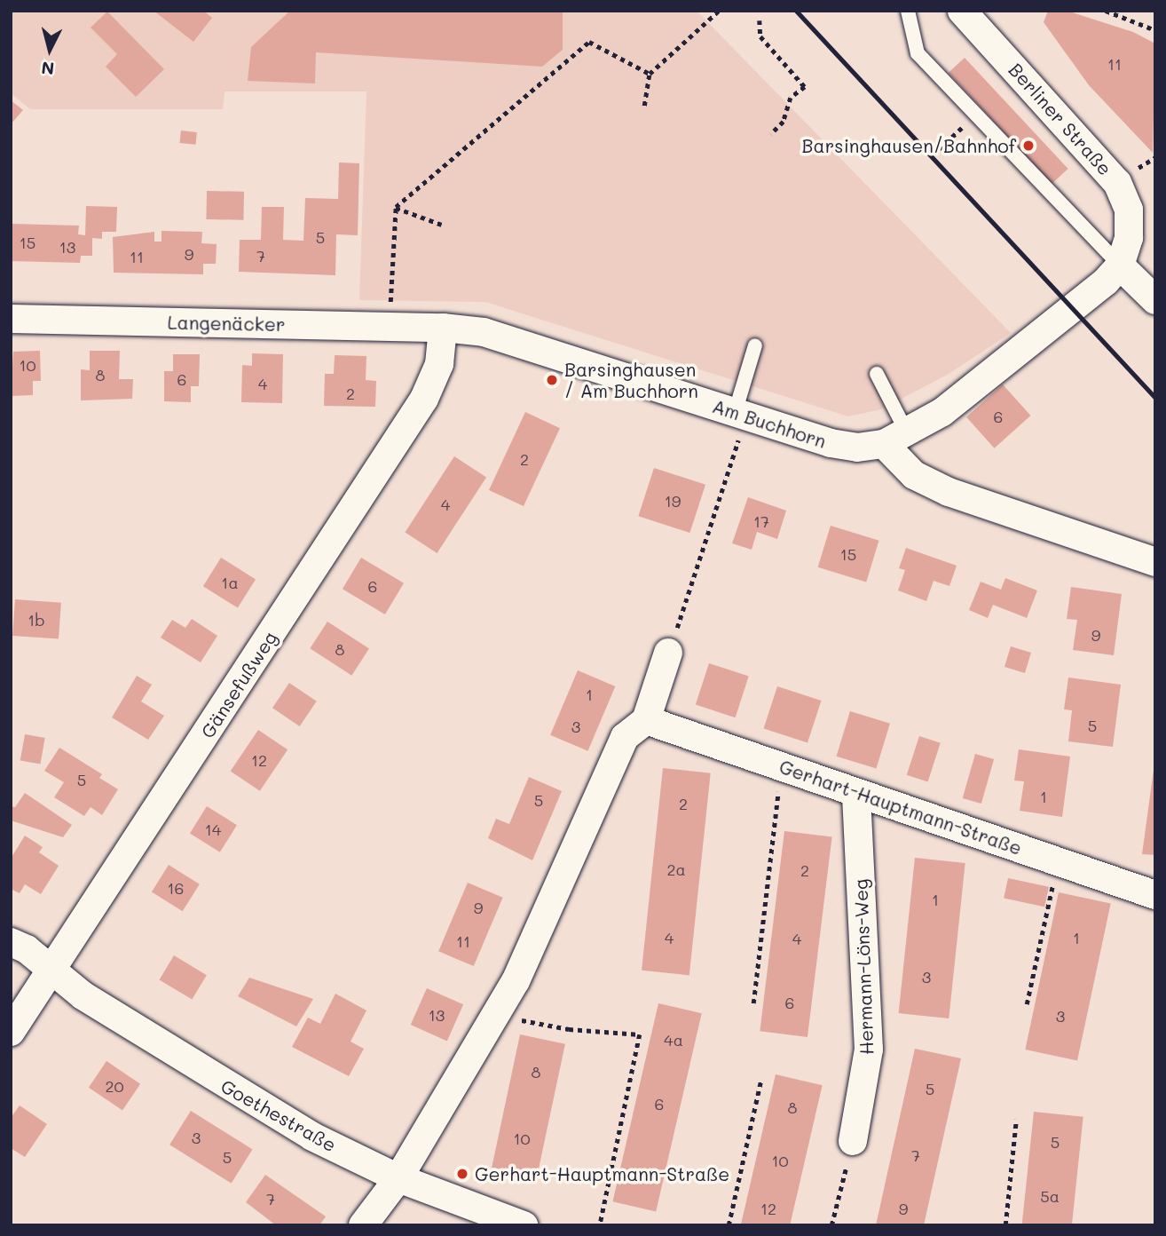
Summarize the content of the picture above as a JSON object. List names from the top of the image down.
{
  "streets": {
    "street": [
      "Berliner Straße",
      "Langenäcker",
      "Am Buchhorn",
      "Gänsefußweg",
      "Gerhart-Hauptmann-Straße",
      "Hermann-Löns-Weg",
      "Goethestraße"
    ]
  },
  "crossings": [
    ["Berliner Straße", "Am Buchhorn"],
    ["Langenäcker", "Am Buchhorn"],
    ["Langenäcker", "Gänsefußweg"],
    ["Am Buchhorn", "Gänsefußweg"],
    ["Gänsefußweg", "Goethestraße"],
    ["Gerhart-Hauptmann-Straße", "Hermann-Löns-Weg"]
  ],
  "places": ["Barsinghausen/Bahnhof", "Barsinghausen / Am Buchhorn", "Gerhart-Hauptmann-Straße"],
  "house_numbers": [
    "11",
    "5",
    "15",
    "13",
    "9",
    "7",
    "11",
    "10",
    "8",
    "6",
    "4",
    "2",
    "6",
    "2",
    "19",
    "4",
    "17",
    "15",
    "1a",
    "6",
    "1b",
    "9",
    "8",
    "1",
    "5",
    "3",
    "12",
    "5",
    "1",
    "5",
    "2",
    "14",
    "2a",
    "2",
    "16",
    "1",
    "9",
    "4",
    "1",
    "4",
    "11",
    "3",
    "6",
    "13",
    "3",
    "4a",
    "8",
    "20",
    "5",
    "6",
    "8",
    "3",
    "10",
    "5",
    "7",
    "5",
    "10",
    "5a",
    "7",
    "12",
    "9"
  ],
  "north": "bottom"
}
